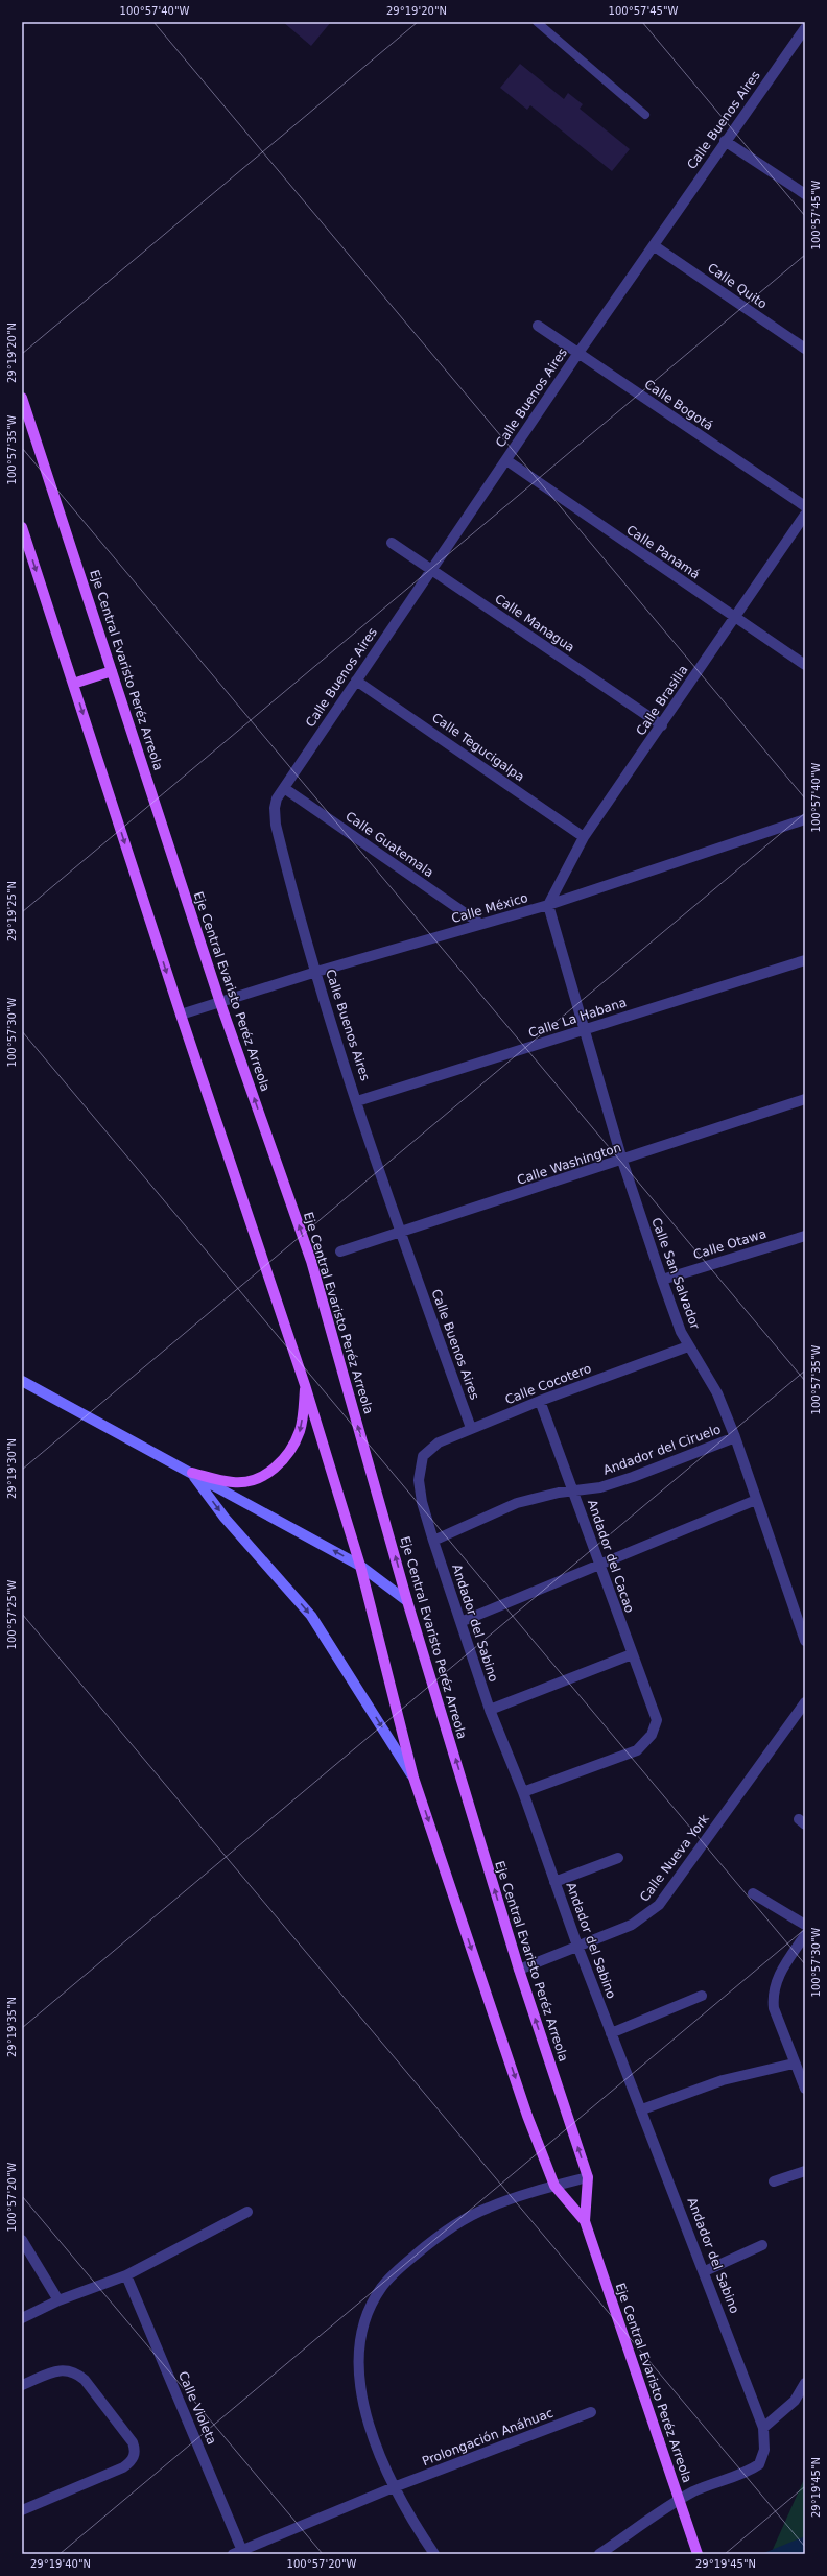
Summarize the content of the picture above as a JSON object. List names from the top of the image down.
{
  "streets": {
    "main road": ["Eje Central Evaristo Peréz Arreola"],
    "street": [
      "Calle Buenos Aires",
      "Calle Quito",
      "Calle Bogotá",
      "Calle Panamá",
      "Calle Managua",
      "Calle Brasilia",
      "Calle Tegucigalpa",
      "Calle Guatemala",
      "Calle México",
      "Calle La Habana",
      "Calle Washington",
      "Calle Otawa",
      "Calle San Salvador",
      "Calle Cocotero",
      "Andador del Ciruelo",
      "Andador del Cacao",
      "Andador del Sabino",
      "Calle Nueva York",
      "Calle Violeta",
      "Prolongación Anáhuac"
    ]
  },
  "crossings": [
    ["Calle Buenos Aires", "Calle Quito"],
    ["Calle Buenos Aires", "Calle Bogotá"],
    ["Calle Buenos Aires", "Calle Panamá"],
    ["Calle Buenos Aires", "Calle Managua"],
    ["Calle Buenos Aires", "Calle Tegucigalpa"],
    ["Calle Buenos Aires", "Calle Guatemala"],
    ["Calle Buenos Aires", "Calle México"],
    ["Calle Buenos Aires", "Calle La Habana"],
    ["Calle Buenos Aires", "Calle Washington"],
    ["Calle Buenos Aires", "Calle Cocotero"],
    ["Calle Panamá", "Calle Brasilia"],
    ["Calle Managua", "Calle Brasilia"],
    ["Eje Central Evaristo Peréz Arreola", "Calle México"],
    ["Eje Central Evaristo Peréz Arreola", "Calle Nueva York"],
    ["Calle Brasilia", "Calle Tegucigalpa"],
    ["Calle Brasilia", "Calle México"],
    ["Calle Brasilia", "Calle San Salvador"],
    ["Calle Guatemala", "Calle México"],
    ["Calle México", "Calle San Salvador"],
    ["Calle La Habana", "Calle San Salvador"],
    ["Calle Washington", "Calle San Salvador"],
    ["Calle Otawa", "Calle San Salvador"],
    ["Calle San Salvador", "Calle Cocotero"],
    ["Calle San Salvador", "Andador del Ciruelo"],
    ["Calle Cocotero", "Andador del Cacao"],
    ["Calle Cocotero", "Andador del Sabino"],
    ["Andador del Ciruelo", "Andador del Cacao"],
    ["Andador del Ciruelo", "Andador del Sabino"],
    ["Andador del Cacao", "Andador del Sabino"],
    ["Andador del Sabino", "Calle Nueva York"],
    ["Calle Violeta", "Prolongación Anáhuac"]
  ],
  "coordinates": [
    "100°57'40\"W",
    "29°19'20\"N",
    "100°57'45\"W",
    "100°57'35\"W",
    "29°19'25\"N",
    "100°57'30\"W",
    "29°19'30\"N",
    "100°57'25\"W",
    "29°19'35\"N",
    "100°57'20\"W",
    "29°19'45\"N",
    "29°19'40\"N"
  ]
}
